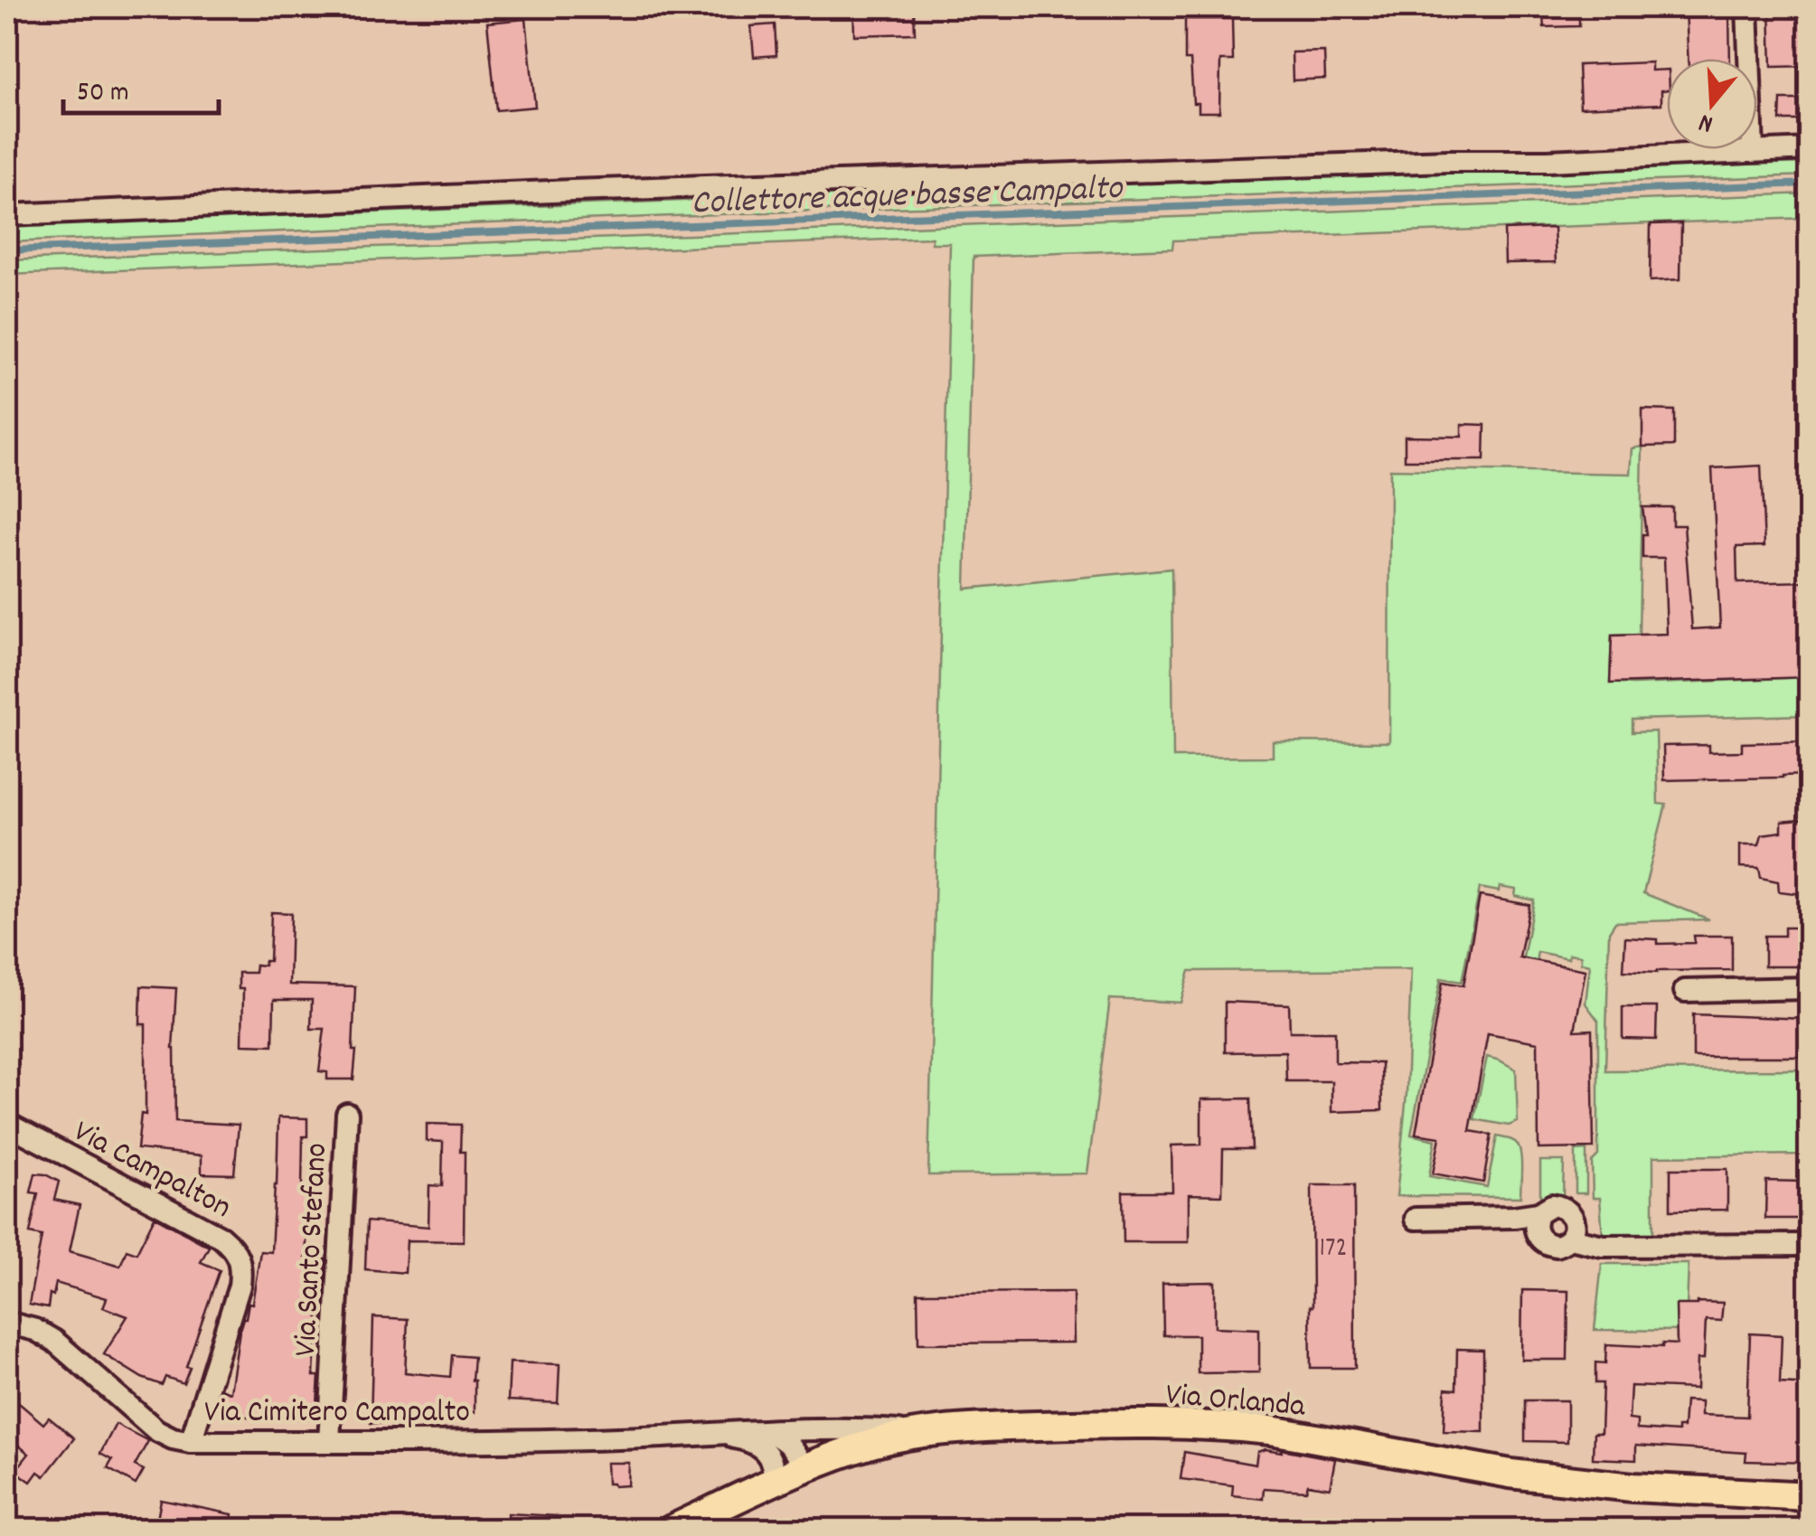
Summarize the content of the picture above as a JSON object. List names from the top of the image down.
{
  "streets": {
    "main road": ["Via Orlanda"],
    "street": ["Via Campalton", "Via Santo Stefano", "Via Cimitero Campalto"]
  },
  "crossings": [
    ["Via Campalton", "Via Cimitero Campalto"],
    ["Via Santo Stefano", "Via Cimitero Campalto"],
    ["Via Orlanda", "Via Cimitero Campalto"]
  ],
  "water": ["Collettore acque basse Campalto"],
  "house_numbers": ["172"],
  "scale_bar": "50 m",
  "north": "bottom"
}
